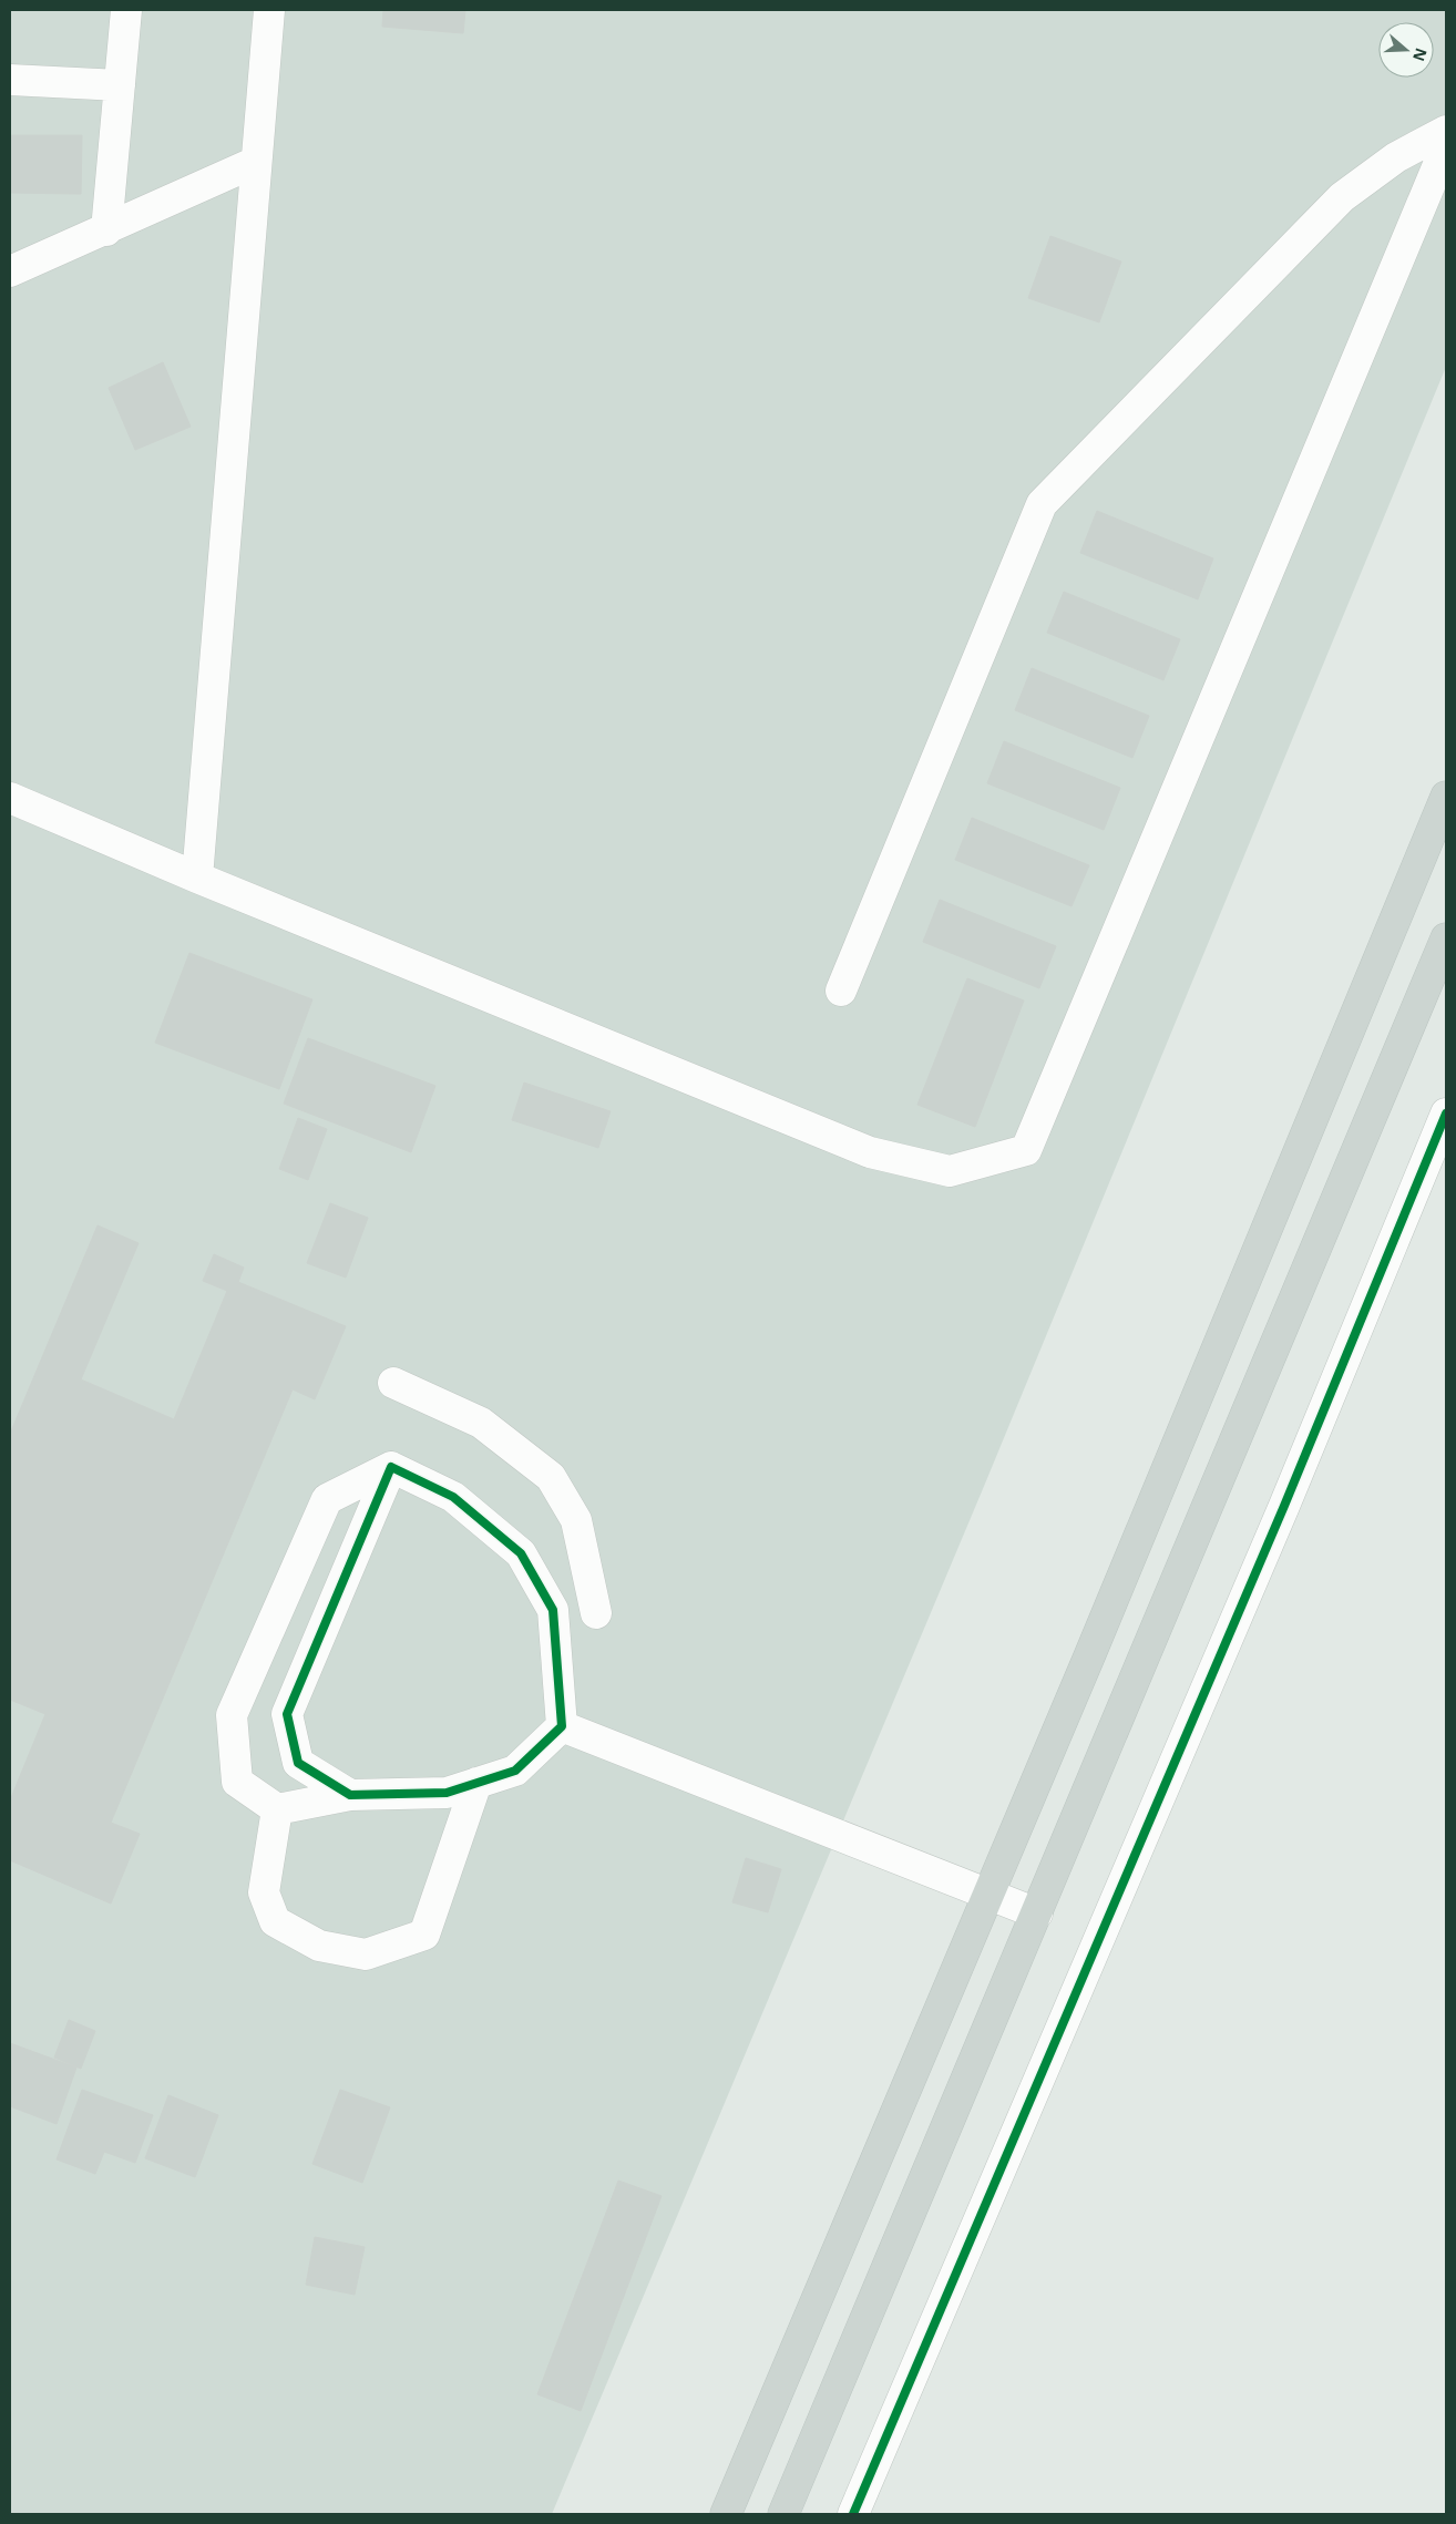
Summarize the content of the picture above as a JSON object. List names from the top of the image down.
{
  "north": "right"
}
